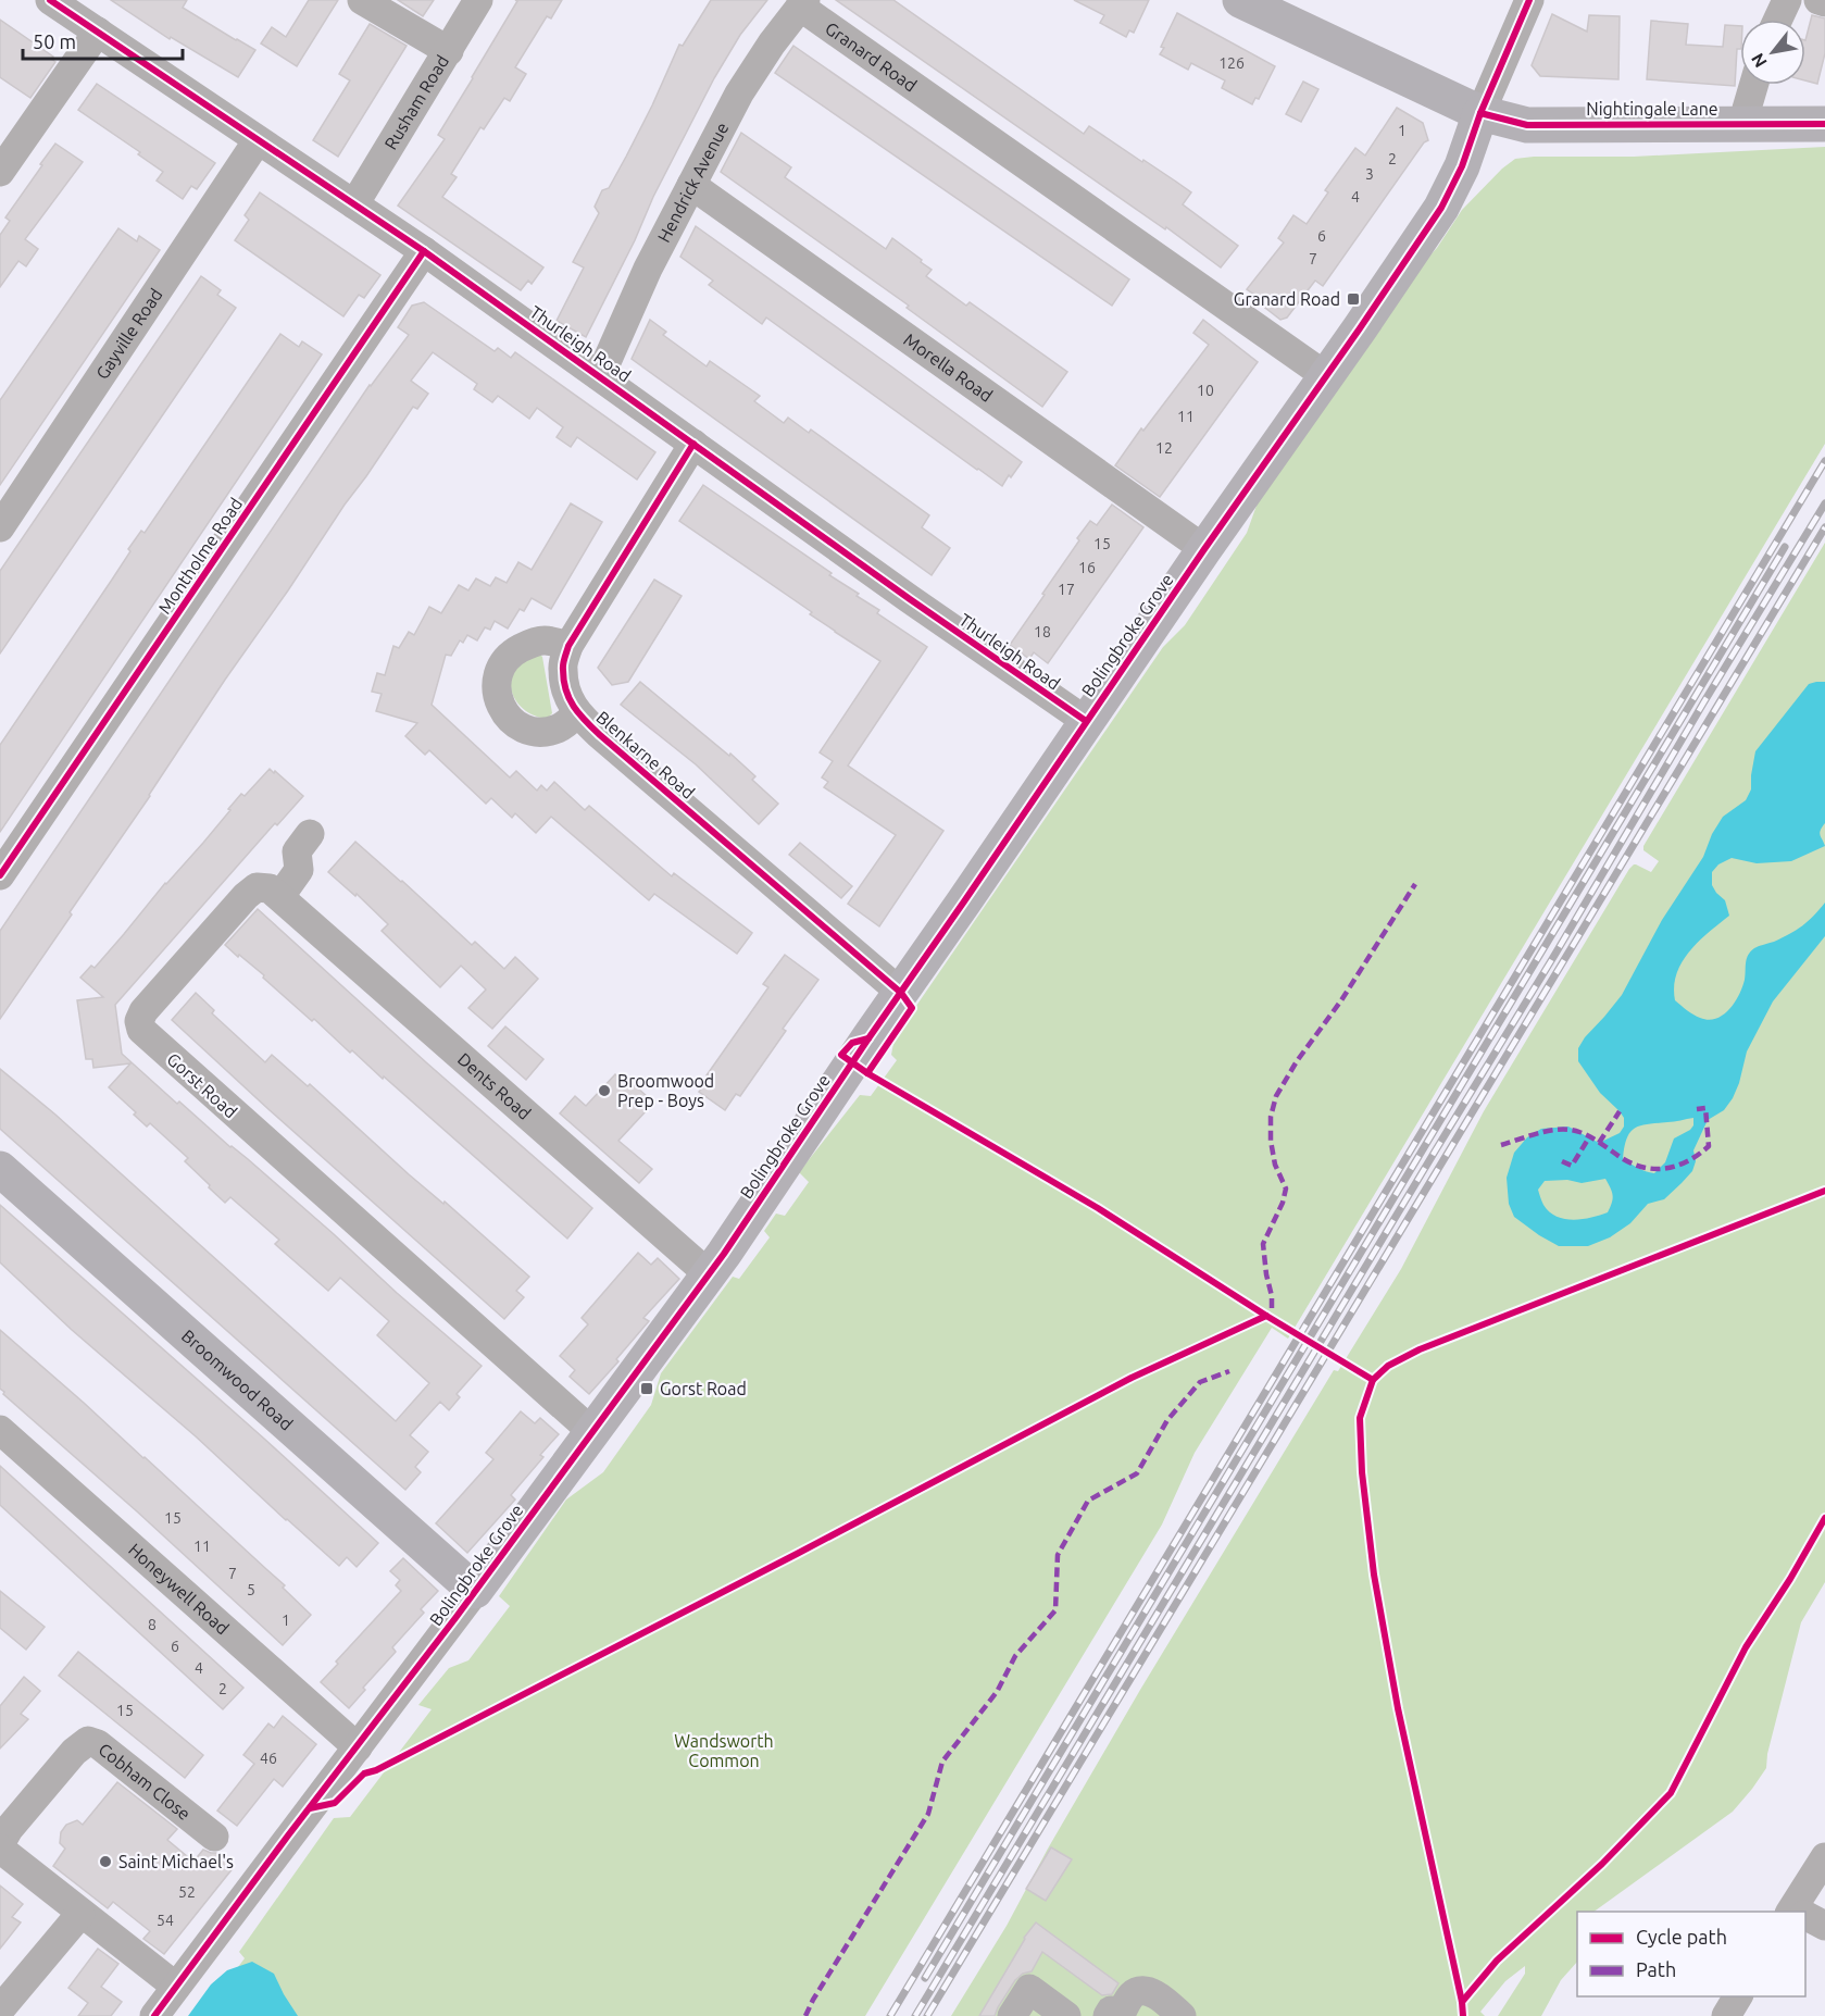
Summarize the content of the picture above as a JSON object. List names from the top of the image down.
{
  "streets": {
    "main road": ["Nightingale Lane", "Bolingbroke Grove", "Broomwood Road"],
    "street": [
      "Granard Road",
      "Rusham Road",
      "Hendrick Avenue",
      "Gayville Road",
      "Thurleigh Road",
      "Morella Road",
      "Montholme Road",
      "Blenkarne Road",
      "Gorst Road",
      "Dents Road",
      "Honeywell Road",
      "Cobham Close"
    ]
  },
  "crossings": [
    ["Granard Road", "Hendrick Avenue"],
    ["Granard Road", "Bolingbroke Grove"],
    ["Rusham Road", "Thurleigh Road"],
    ["Nightingale Lane", "Bolingbroke Grove"],
    ["Hendrick Avenue", "Thurleigh Road"],
    ["Hendrick Avenue", "Morella Road"],
    ["Gayville Road", "Thurleigh Road"],
    ["Thurleigh Road", "Montholme Road"],
    ["Thurleigh Road", "Bolingbroke Grove"],
    ["Thurleigh Road", "Blenkarne Road"],
    ["Morella Road", "Bolingbroke Grove"],
    ["Bolingbroke Grove", "Blenkarne Road"],
    ["Bolingbroke Grove", "Gorst Road"],
    ["Bolingbroke Grove", "Dents Road"],
    ["Bolingbroke Grove", "Broomwood Road"],
    ["Bolingbroke Grove", "Honeywell Road"],
    ["Bolingbroke Grove", "Cobham Close"],
    ["Gorst Road", "Dents Road"]
  ],
  "parks": ["Wandsworth Common"],
  "places": {
    "transit": ["Granard Road", "Gorst Road"],
    "other": ["Broomwood Prep - Boys", "Saint Michael's"]
  },
  "house_numbers": [
    "126",
    "1",
    "2",
    "3",
    "4",
    "6",
    "7",
    "10",
    "11",
    "12",
    "15",
    "16",
    "17",
    "18",
    "15",
    "11",
    "7",
    "5",
    "1",
    "8",
    "6",
    "4",
    "2",
    "15",
    "46",
    "52",
    "54"
  ],
  "legend": ["Cycle path", "Path"],
  "scale_bar": "50 m",
  "north": "bottom left"
}
